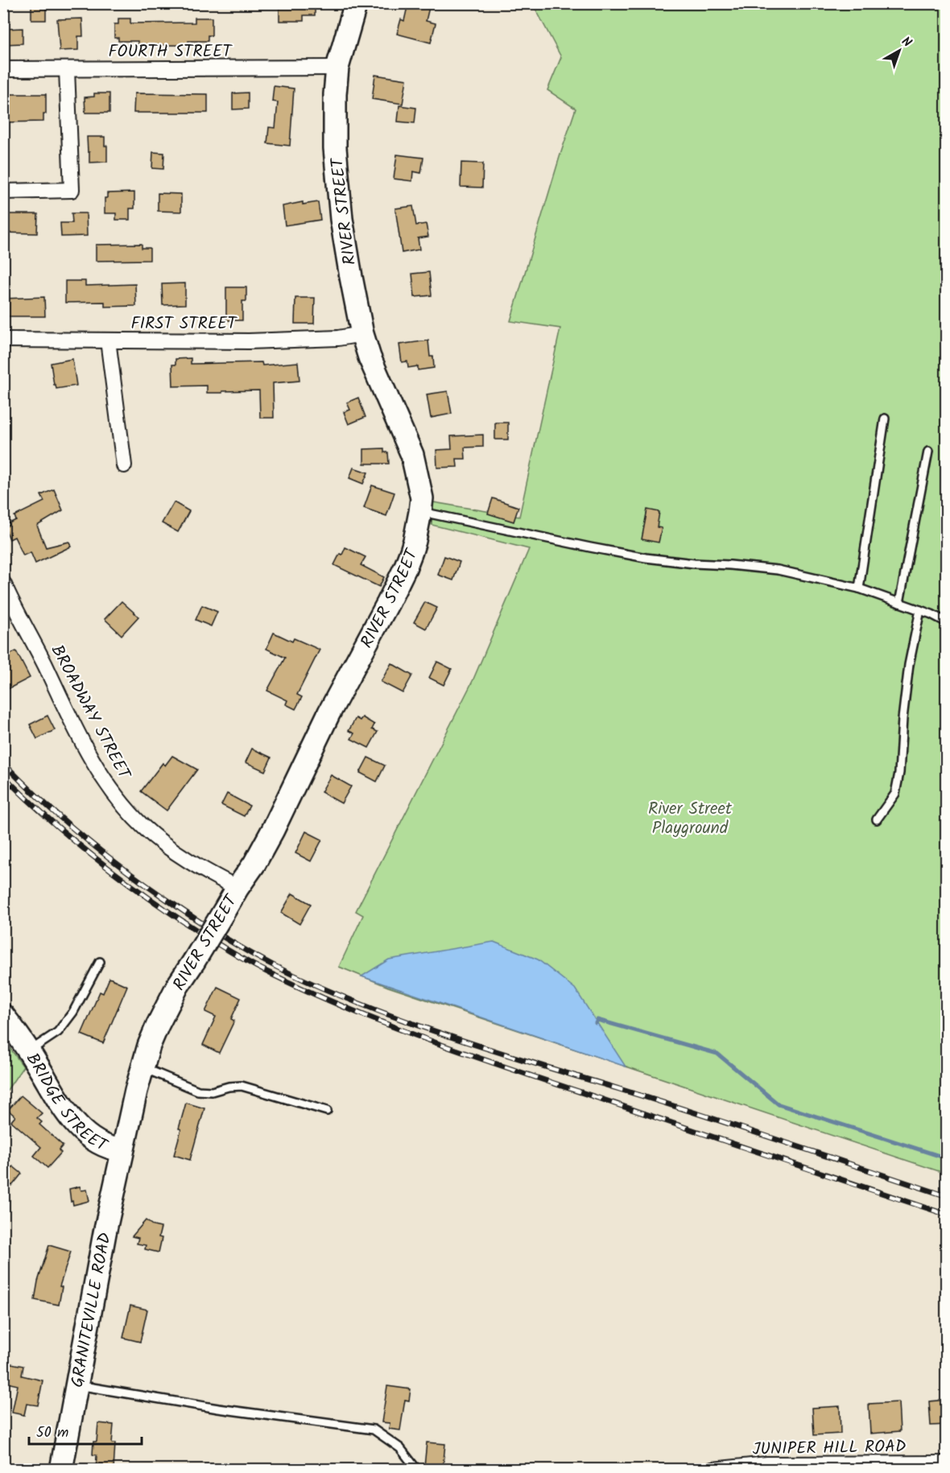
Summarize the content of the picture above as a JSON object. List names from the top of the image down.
{
  "streets": {
    "main road": ["RIVER STREET", "BRIDGE STREET", "GRANITEVILLE ROAD"],
    "street": [
      "FOURTH STREET",
      "FIRST STREET",
      "BROADWAY STREET",
      "JUNIPER HILL ROAD"
    ]
  },
  "crossings": [
    ["FOURTH STREET", "RIVER STREET"],
    ["RIVER STREET", "FIRST STREET"],
    ["RIVER STREET", "BROADWAY STREET"],
    ["RIVER STREET", "BRIDGE STREET"],
    ["RIVER STREET", "GRANITEVILLE ROAD"],
    ["BRIDGE STREET", "GRANITEVILLE ROAD"]
  ],
  "parks": ["River Street Playground"],
  "scale_bar": "50 m",
  "north": "top right"
}
